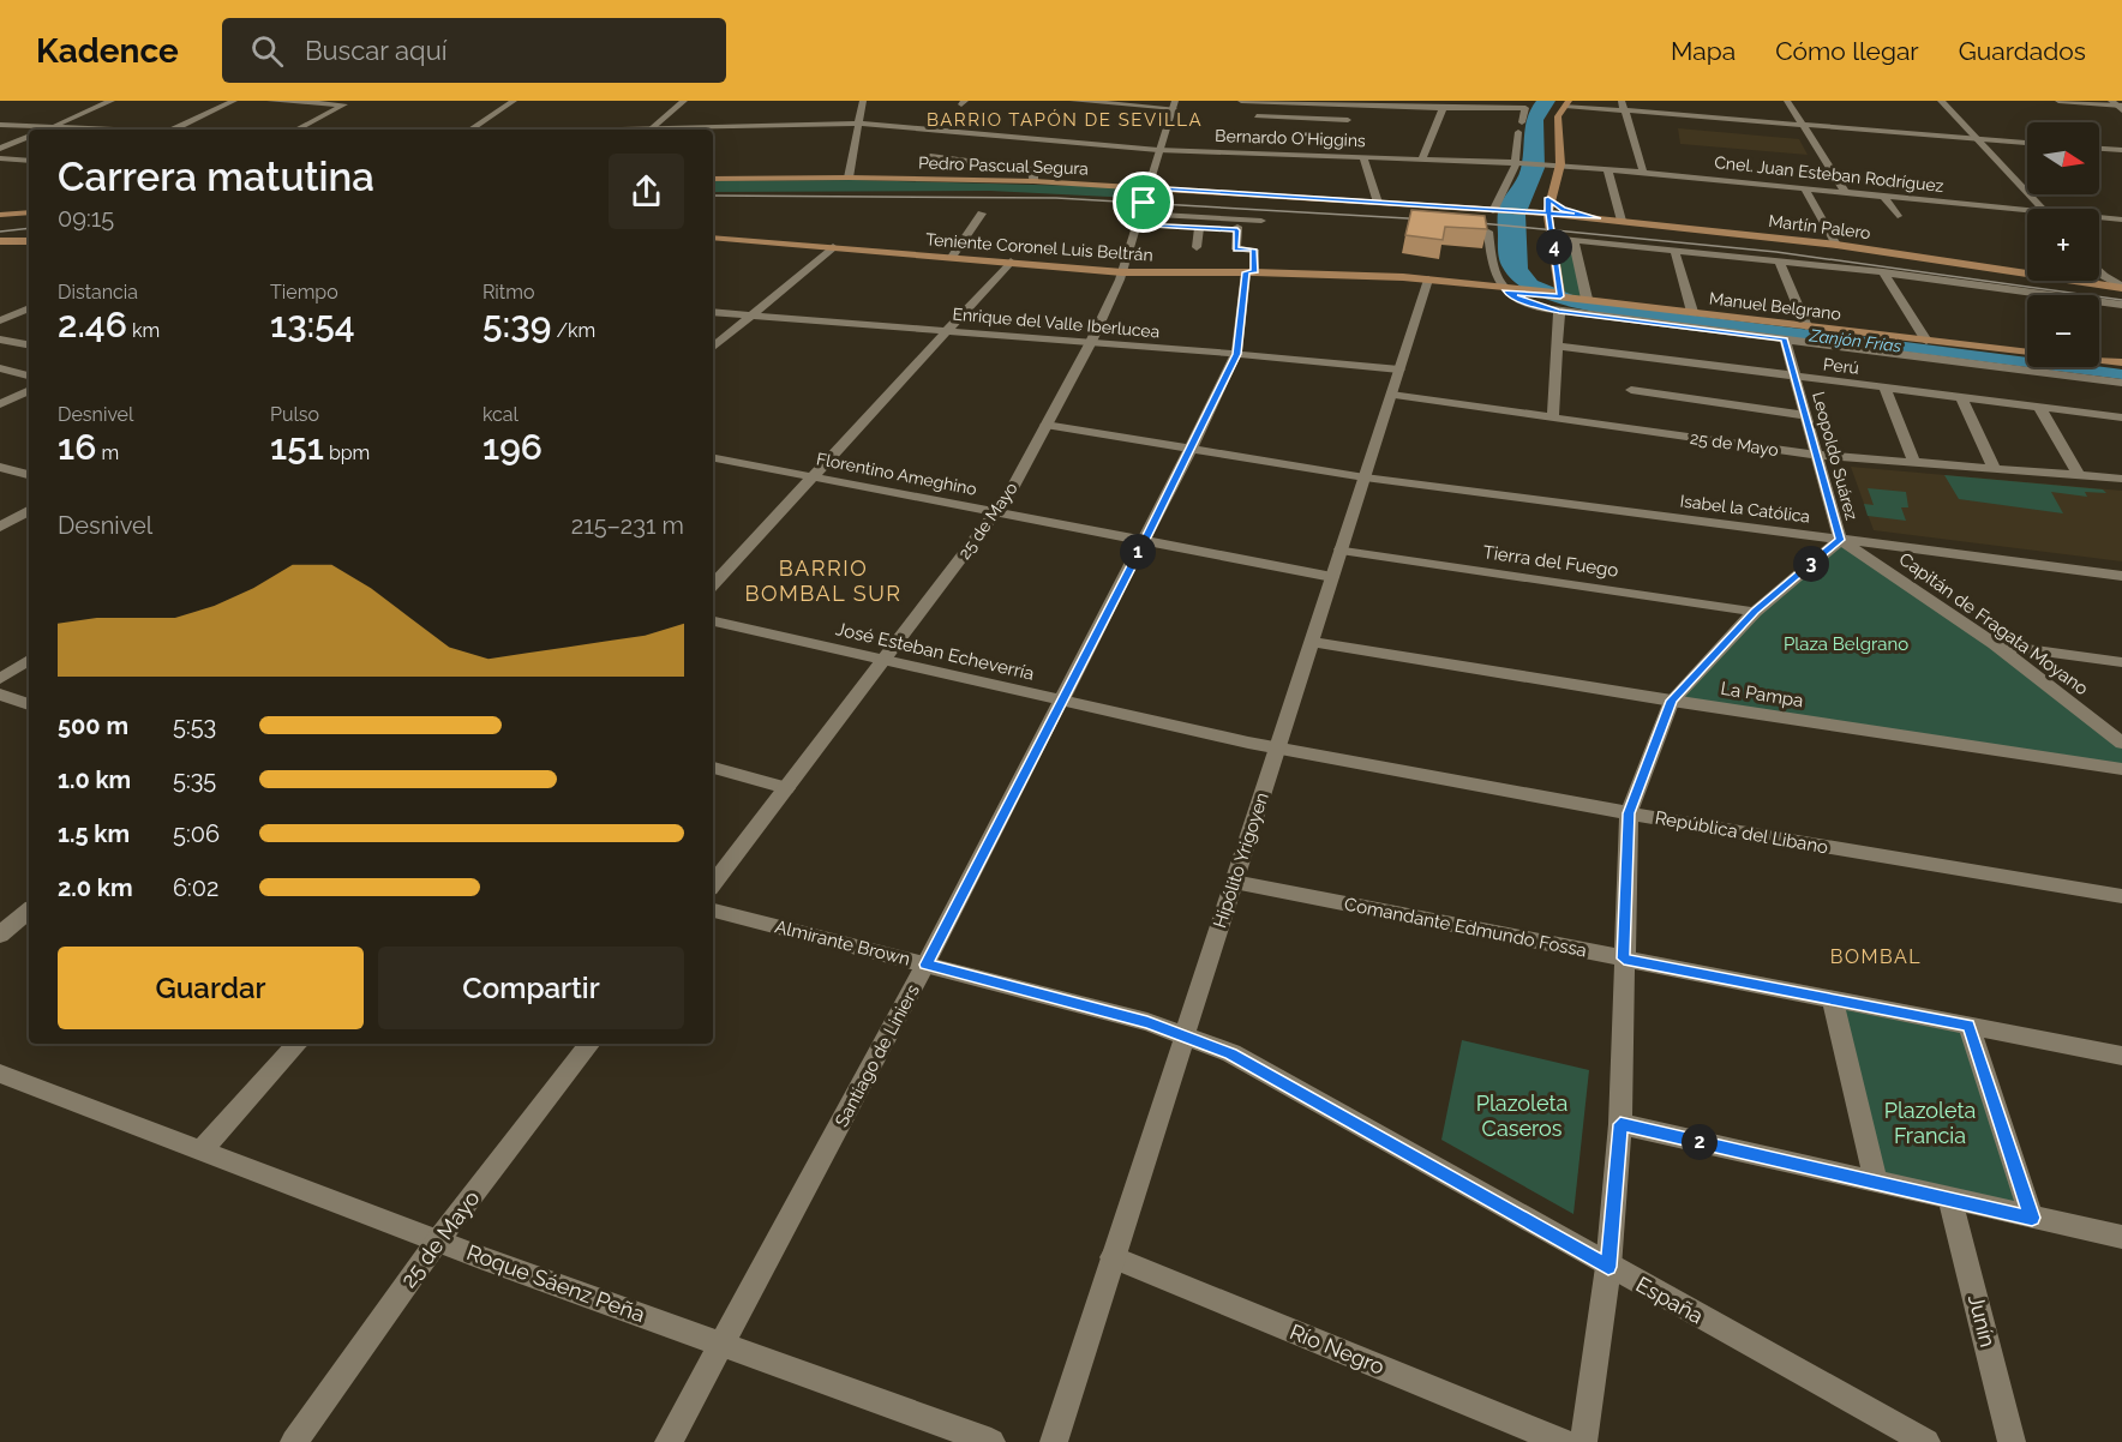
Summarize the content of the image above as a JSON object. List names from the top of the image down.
{
  "streets": {
    "main road": [
      "Pedro Pascual Segura",
      "Martín Palero",
      "Teniente Coronel Luis Beltrán",
      "Manuel Belgrano"
    ],
    "street": [
      "Bernardo O'Higgins",
      "Cnel. Juan Esteban Rodríguez",
      "Enrique del Valle Iberlucea",
      "Perú",
      "25 de Mayo",
      "Leopoldo Suárez",
      "Florentino Ameghino",
      "Isabel la Católica",
      "Tierra del Fuego",
      "Capitán de Fragata Moyano",
      "José Esteban Echeverría",
      "La Pampa",
      "República del Libano",
      "Hipólito Yrigoyen",
      "Comandante Edmundo Fossa",
      "Almirante Brown",
      "Santiago de Liniers",
      "Roque Sáenz Peña",
      "España",
      "Junín",
      "Río Negro"
    ]
  },
  "crossings": [
    ["Bernardo O'Higgins", "Cnel. Juan Esteban Rodríguez"],
    ["Bernardo O'Higgins", "25 de Mayo"],
    ["Pedro Pascual Segura", "Martín Palero"],
    ["Pedro Pascual Segura", "25 de Mayo"],
    ["Teniente Coronel Luis Beltrán", "Manuel Belgrano"],
    ["Teniente Coronel Luis Beltrán", "25 de Mayo"],
    ["Teniente Coronel Luis Beltrán", "Hipólito Yrigoyen"],
    ["Teniente Coronel Luis Beltrán", "Santiago de Liniers"],
    ["Manuel Belgrano", "Leopoldo Suárez"],
    ["Manuel Belgrano", "Hipólito Yrigoyen"],
    ["Enrique del Valle Iberlucea", "25 de Mayo"],
    ["Enrique del Valle Iberlucea", "Hipólito Yrigoyen"],
    ["Enrique del Valle Iberlucea", "Santiago de Liniers"],
    ["Perú", "Leopoldo Suárez"],
    ["25 de Mayo", "Leopoldo Suárez"],
    ["25 de Mayo", "Florentino Ameghino"],
    ["25 de Mayo", "Isabel la Católica"],
    ["25 de Mayo", "José Esteban Echeverría"],
    ["25 de Mayo", "Hipólito Yrigoyen"],
    ["25 de Mayo", "Roque Sáenz Peña"],
    ["Leopoldo Suárez", "Isabel la Católica"],
    ["Leopoldo Suárez", "Capitán de Fragata Moyano"],
    ["Florentino Ameghino", "Hipólito Yrigoyen"],
    ["Florentino Ameghino", "Santiago de Liniers"],
    ["Isabel la Católica", "Capitán de Fragata Moyano"],
    ["Isabel la Católica", "Hipólito Yrigoyen"],
    ["Isabel la Católica", "Santiago de Liniers"],
    ["Tierra del Fuego", "Hipólito Yrigoyen"],
    ["José Esteban Echeverría", "República del Libano"],
    ["José Esteban Echeverría", "Hipólito Yrigoyen"],
    ["José Esteban Echeverría", "Santiago de Liniers"],
    ["La Pampa", "Hipólito Yrigoyen"],
    ["República del Libano", "Hipólito Yrigoyen"],
    ["Hipólito Yrigoyen", "Comandante Edmundo Fossa"],
    ["Hipólito Yrigoyen", "Almirante Brown"],
    ["Hipólito Yrigoyen", "España"],
    ["Hipólito Yrigoyen", "Río Negro"],
    ["Almirante Brown", "Santiago de Liniers"],
    ["Almirante Brown", "España"],
    ["Santiago de Liniers", "Roque Sáenz Peña"]
  ],
  "districts": ["BARRIO TAPÓN DE SEVILLA", "BARRIO BOMBAL SUR", "BOMBAL"],
  "water": ["Zanjón Frías"],
  "parks": ["Plaza Belgrano", "Plazoleta Caseros", "Plazoleta Francia"],
  "north": "right",
  "page": {
    "header": "Kadence",
    "search": "Buscar aquí",
    "nav": ["Mapa", "Cómo llegar", "Guardados"],
    "map_buttons": ["+", "−"],
    "heading": ["Carrera matutina", "09:15"],
    "pins": [
      "4",
      "1",
      "3",
      "2"
    ],
    "stats": [
      ["Distancia", "2.46 km"],
      ["Tiempo", "13:54"],
      ["Ritmo", "5:39 /km"],
      ["Desnivel", "16 m"],
      ["Pulso", "151 bpm"],
      ["kcal", "196"]
    ],
    "chart": ["Desnivel", "215–231 m"],
    "list": [
      {
        "name": "500 m",
        "note": "5:53"
      },
      {
        "name": "1.0 km",
        "note": "5:35"
      },
      {
        "name": "1.5 km",
        "note": "5:06"
      },
      {
        "name": "2.0 km",
        "note": "6:02"
      }
    ],
    "buttons": ["Guardar", "Compartir"]
  }
}
